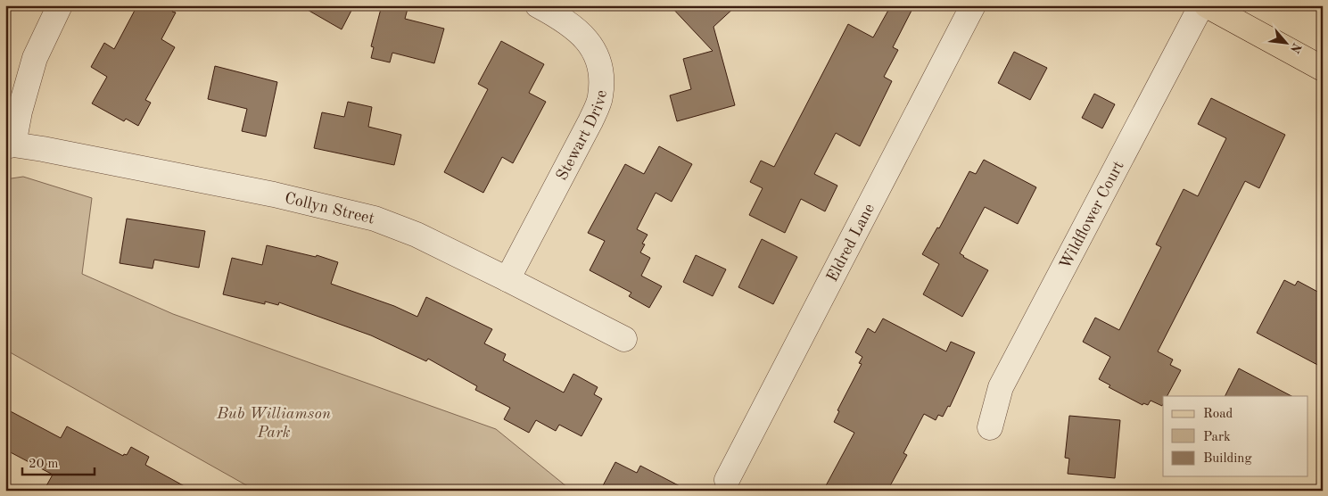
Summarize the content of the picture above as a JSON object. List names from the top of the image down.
{
  "streets": {
    "street": [
      "Stewart Drive",
      "Collyn Street",
      "Wildflower Court",
      "Eldred Lane"
    ]
  },
  "crossings": [
    ["Stewart Drive", "Collyn Street"]
  ],
  "parks": ["Bub Williamson Park"],
  "legend": ["Road", "Park", "Building"],
  "scale_bar": "20 m",
  "north": "bottom right"
}
